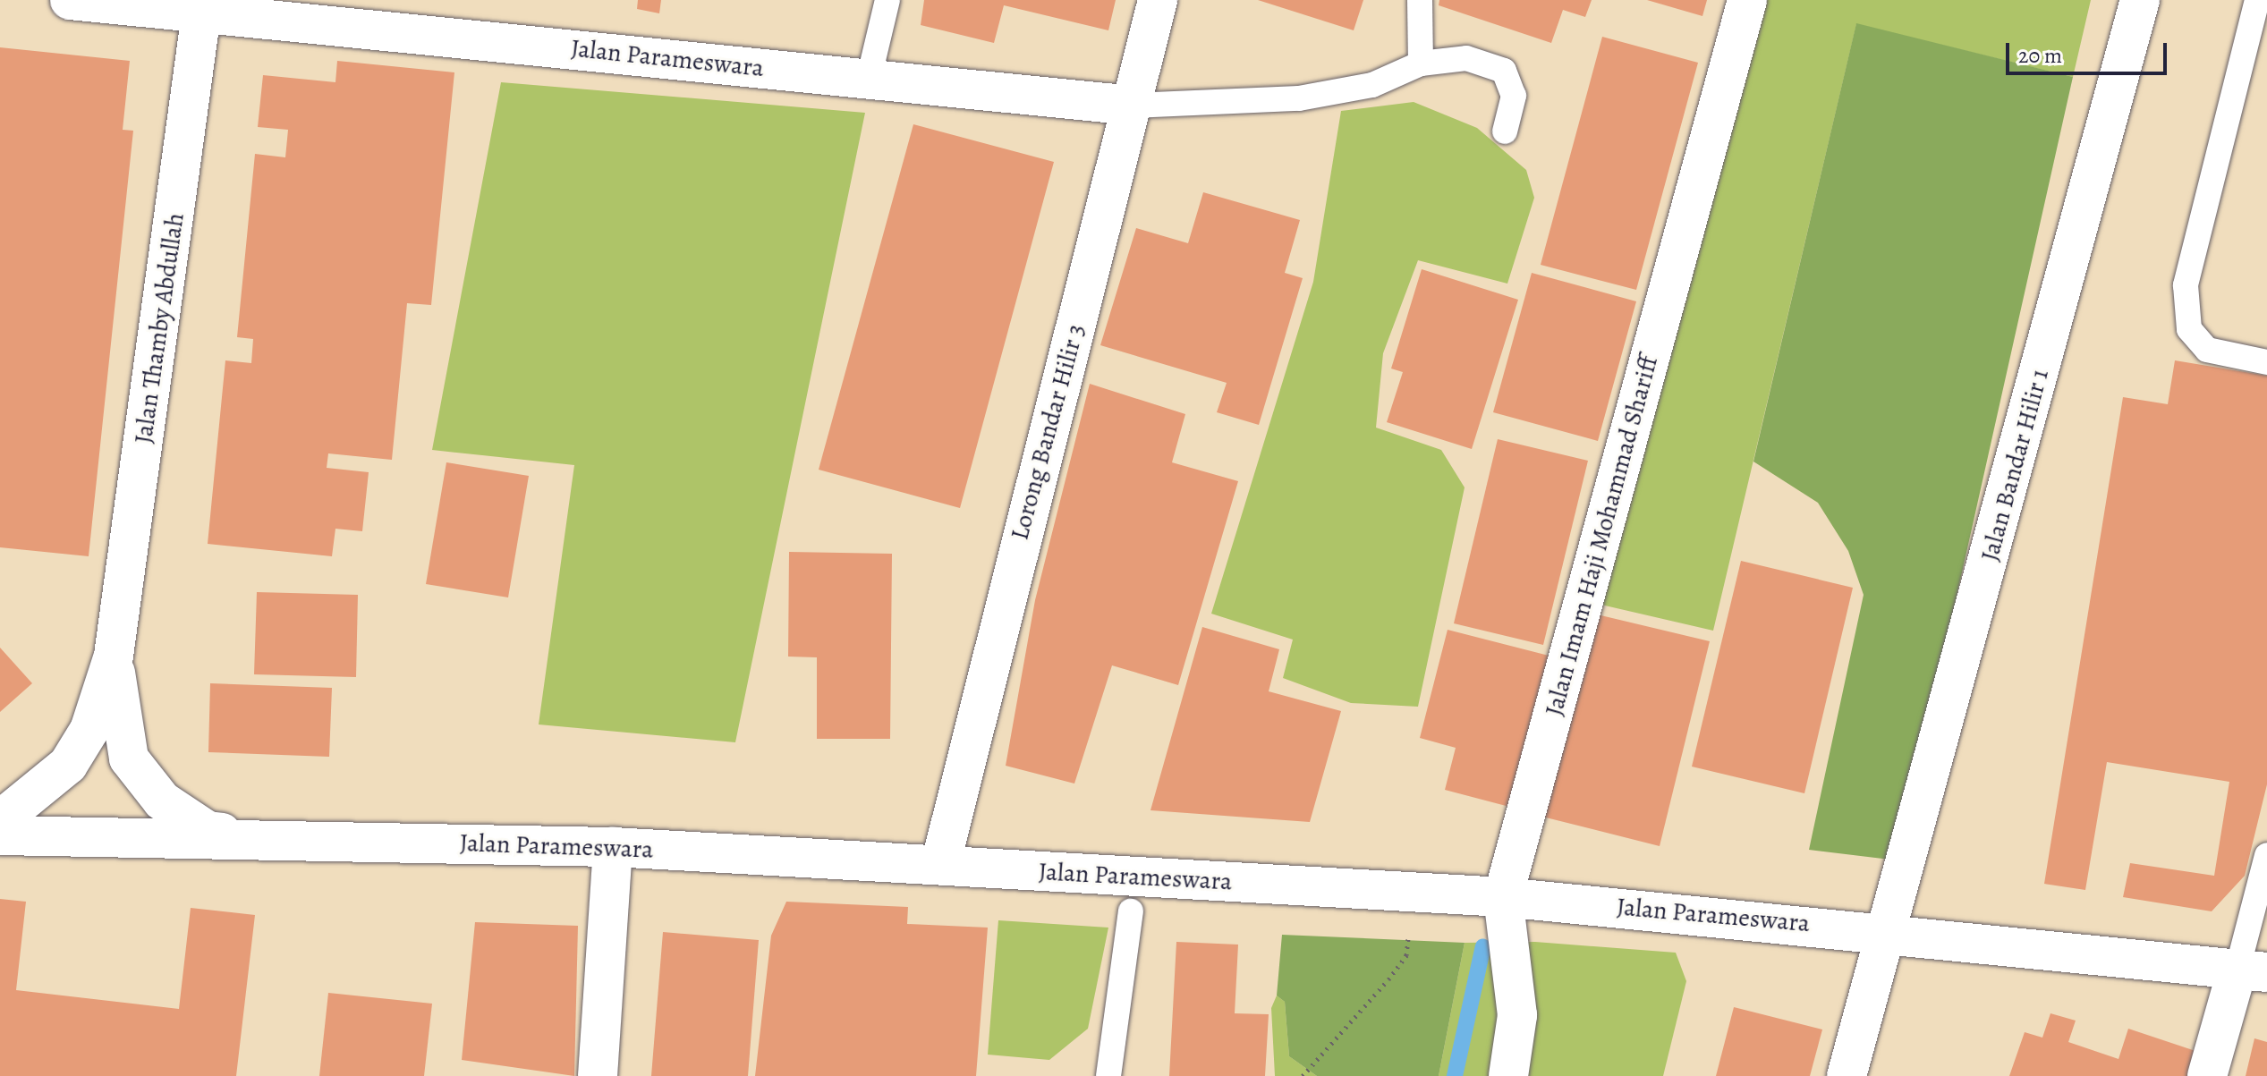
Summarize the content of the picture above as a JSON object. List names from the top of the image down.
{
  "streets": {
    "street": [
      "Jalan Parameswara",
      "Jalan Thamby Abdullah",
      "Lorong Bandar Hilir 3",
      "Jalan Bandar Hilir 1",
      "Jalan Imam Haji Mohammad Shariff"
    ]
  },
  "crossings": [
    ["Jalan Parameswara", "Jalan Thamby Abdullah"],
    ["Jalan Parameswara", "Lorong Bandar Hilir 3"],
    ["Jalan Parameswara", "Jalan Bandar Hilir 1"],
    ["Jalan Parameswara", "Jalan Imam Haji Mohammad Shariff"]
  ],
  "scale_bar": "20 m"
}
